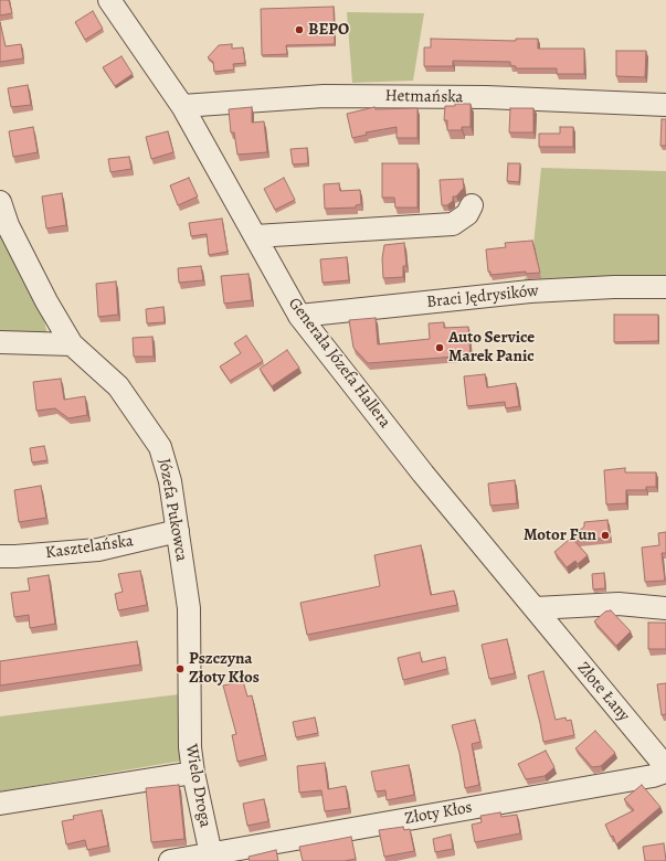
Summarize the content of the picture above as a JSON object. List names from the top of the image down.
{
  "streets": {
    "street": [
      "Hetmańska",
      "Braci Jędrysików",
      "Generała Józefa Hallera",
      "Józefa Pukowca",
      "Kasztelańska",
      "Złote Łany",
      "Wielo Droga",
      "Złoty Kłos"
    ]
  },
  "crossings": [
    ["Hetmańska", "Generała Józefa Hallera"],
    ["Braci Jędrysików", "Generała Józefa Hallera"],
    ["Generała Józefa Hallera", "Złote Łany"],
    ["Józefa Pukowca", "Kasztelańska"],
    ["Józefa Pukowca", "Wielo Droga"],
    ["Wielo Droga", "Złoty Kłos"]
  ],
  "places": [
    "BEPO",
    "Auto Service Marek Panic",
    "Motor Fun",
    "Pszczyna Złoty Kłos"
  ]
}
